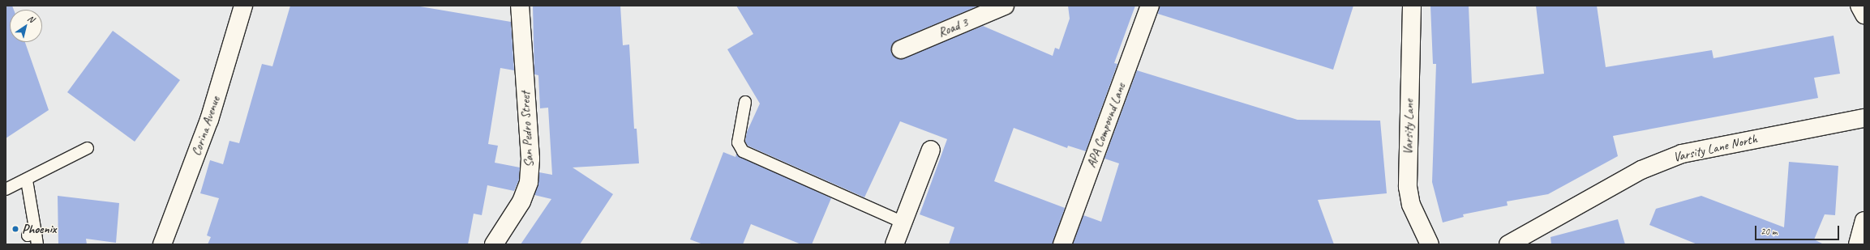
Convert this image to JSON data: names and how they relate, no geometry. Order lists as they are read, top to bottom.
{
  "streets": {
    "street": [
      "Road 3",
      "APA Compound Lane",
      "Corina Avenue",
      "Varsity Lane",
      "San Pedro Street",
      "Varsity Lane North"
    ]
  },
  "places": ["Phoenix"],
  "scale_bar": "20 m",
  "north": "top right"
}
